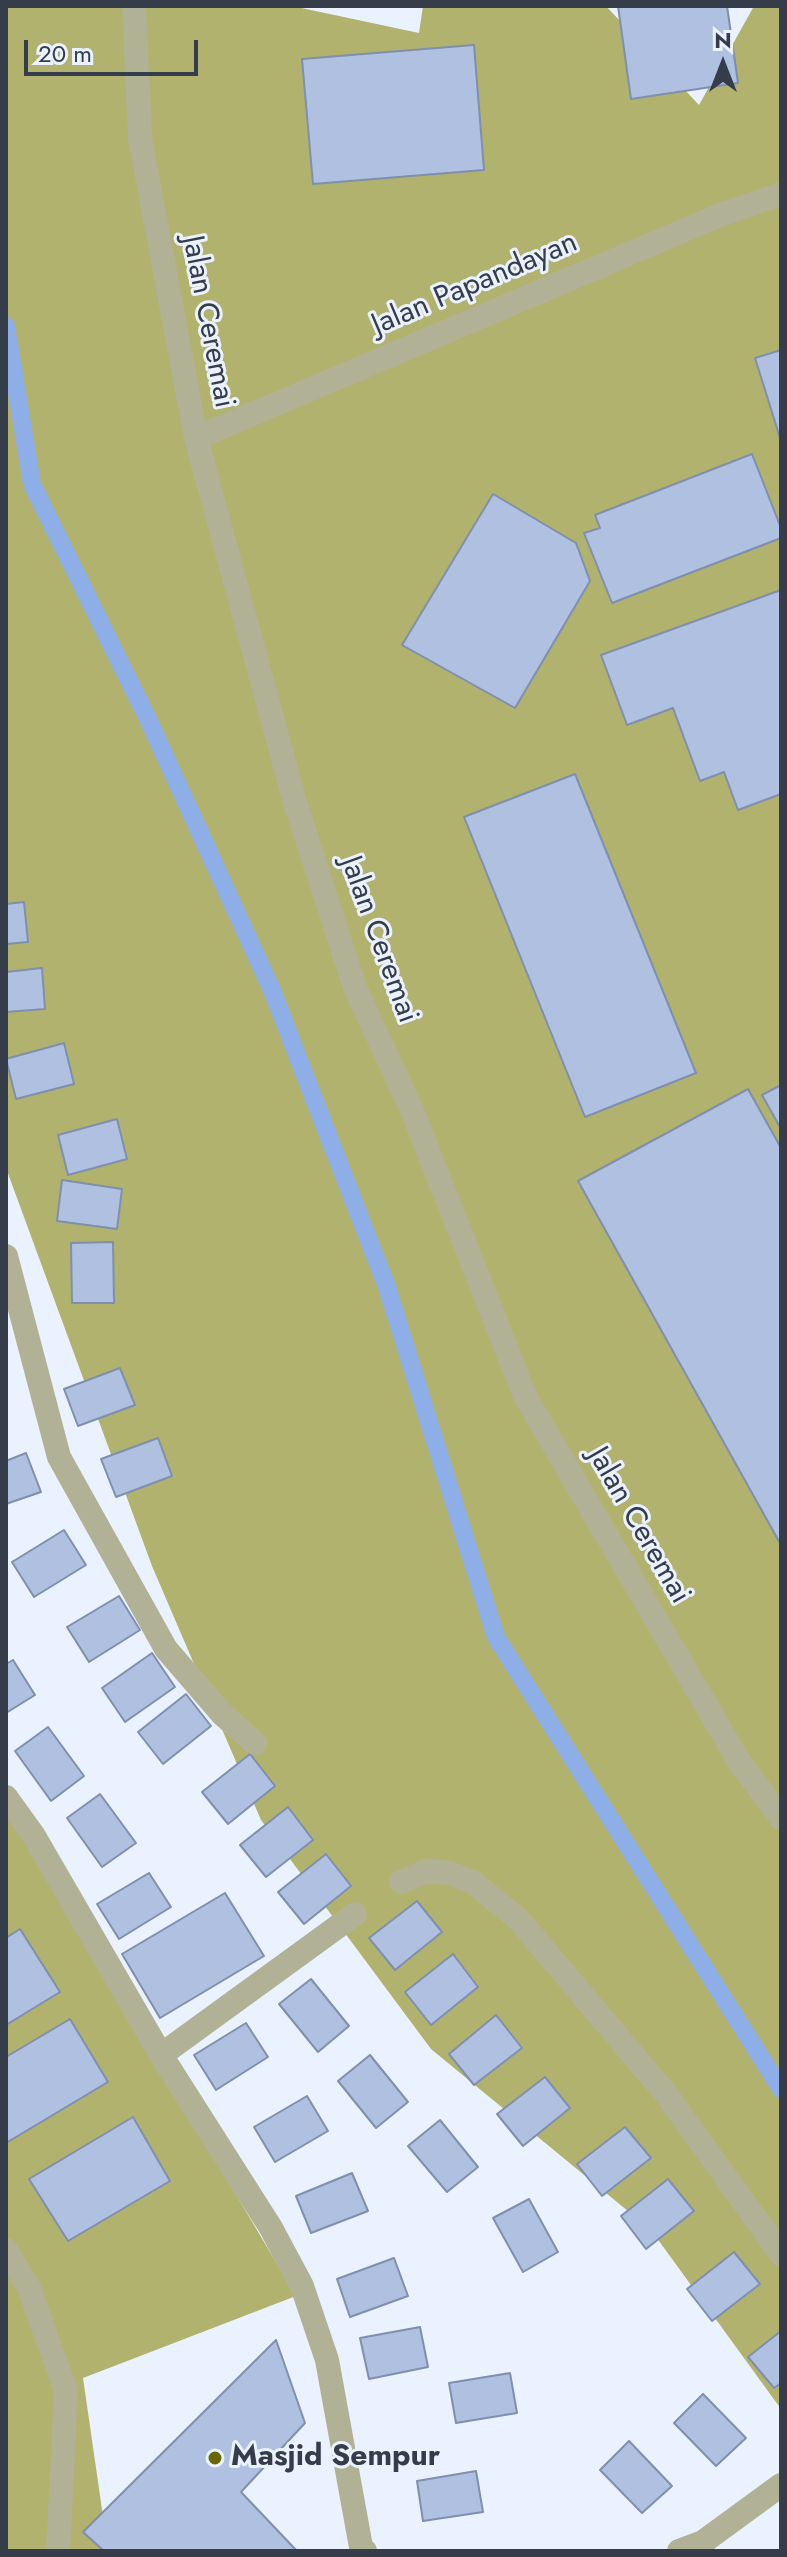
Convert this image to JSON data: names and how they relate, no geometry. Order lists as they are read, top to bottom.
{
  "streets": {
    "street": ["Jalan Papandayan", "Jalan Ceremai"]
  },
  "crossings": [
    ["Jalan Papandayan", "Jalan Ceremai"]
  ],
  "places": ["Masjid Sempur"],
  "scale_bar": "20 m",
  "north": "top"
}
